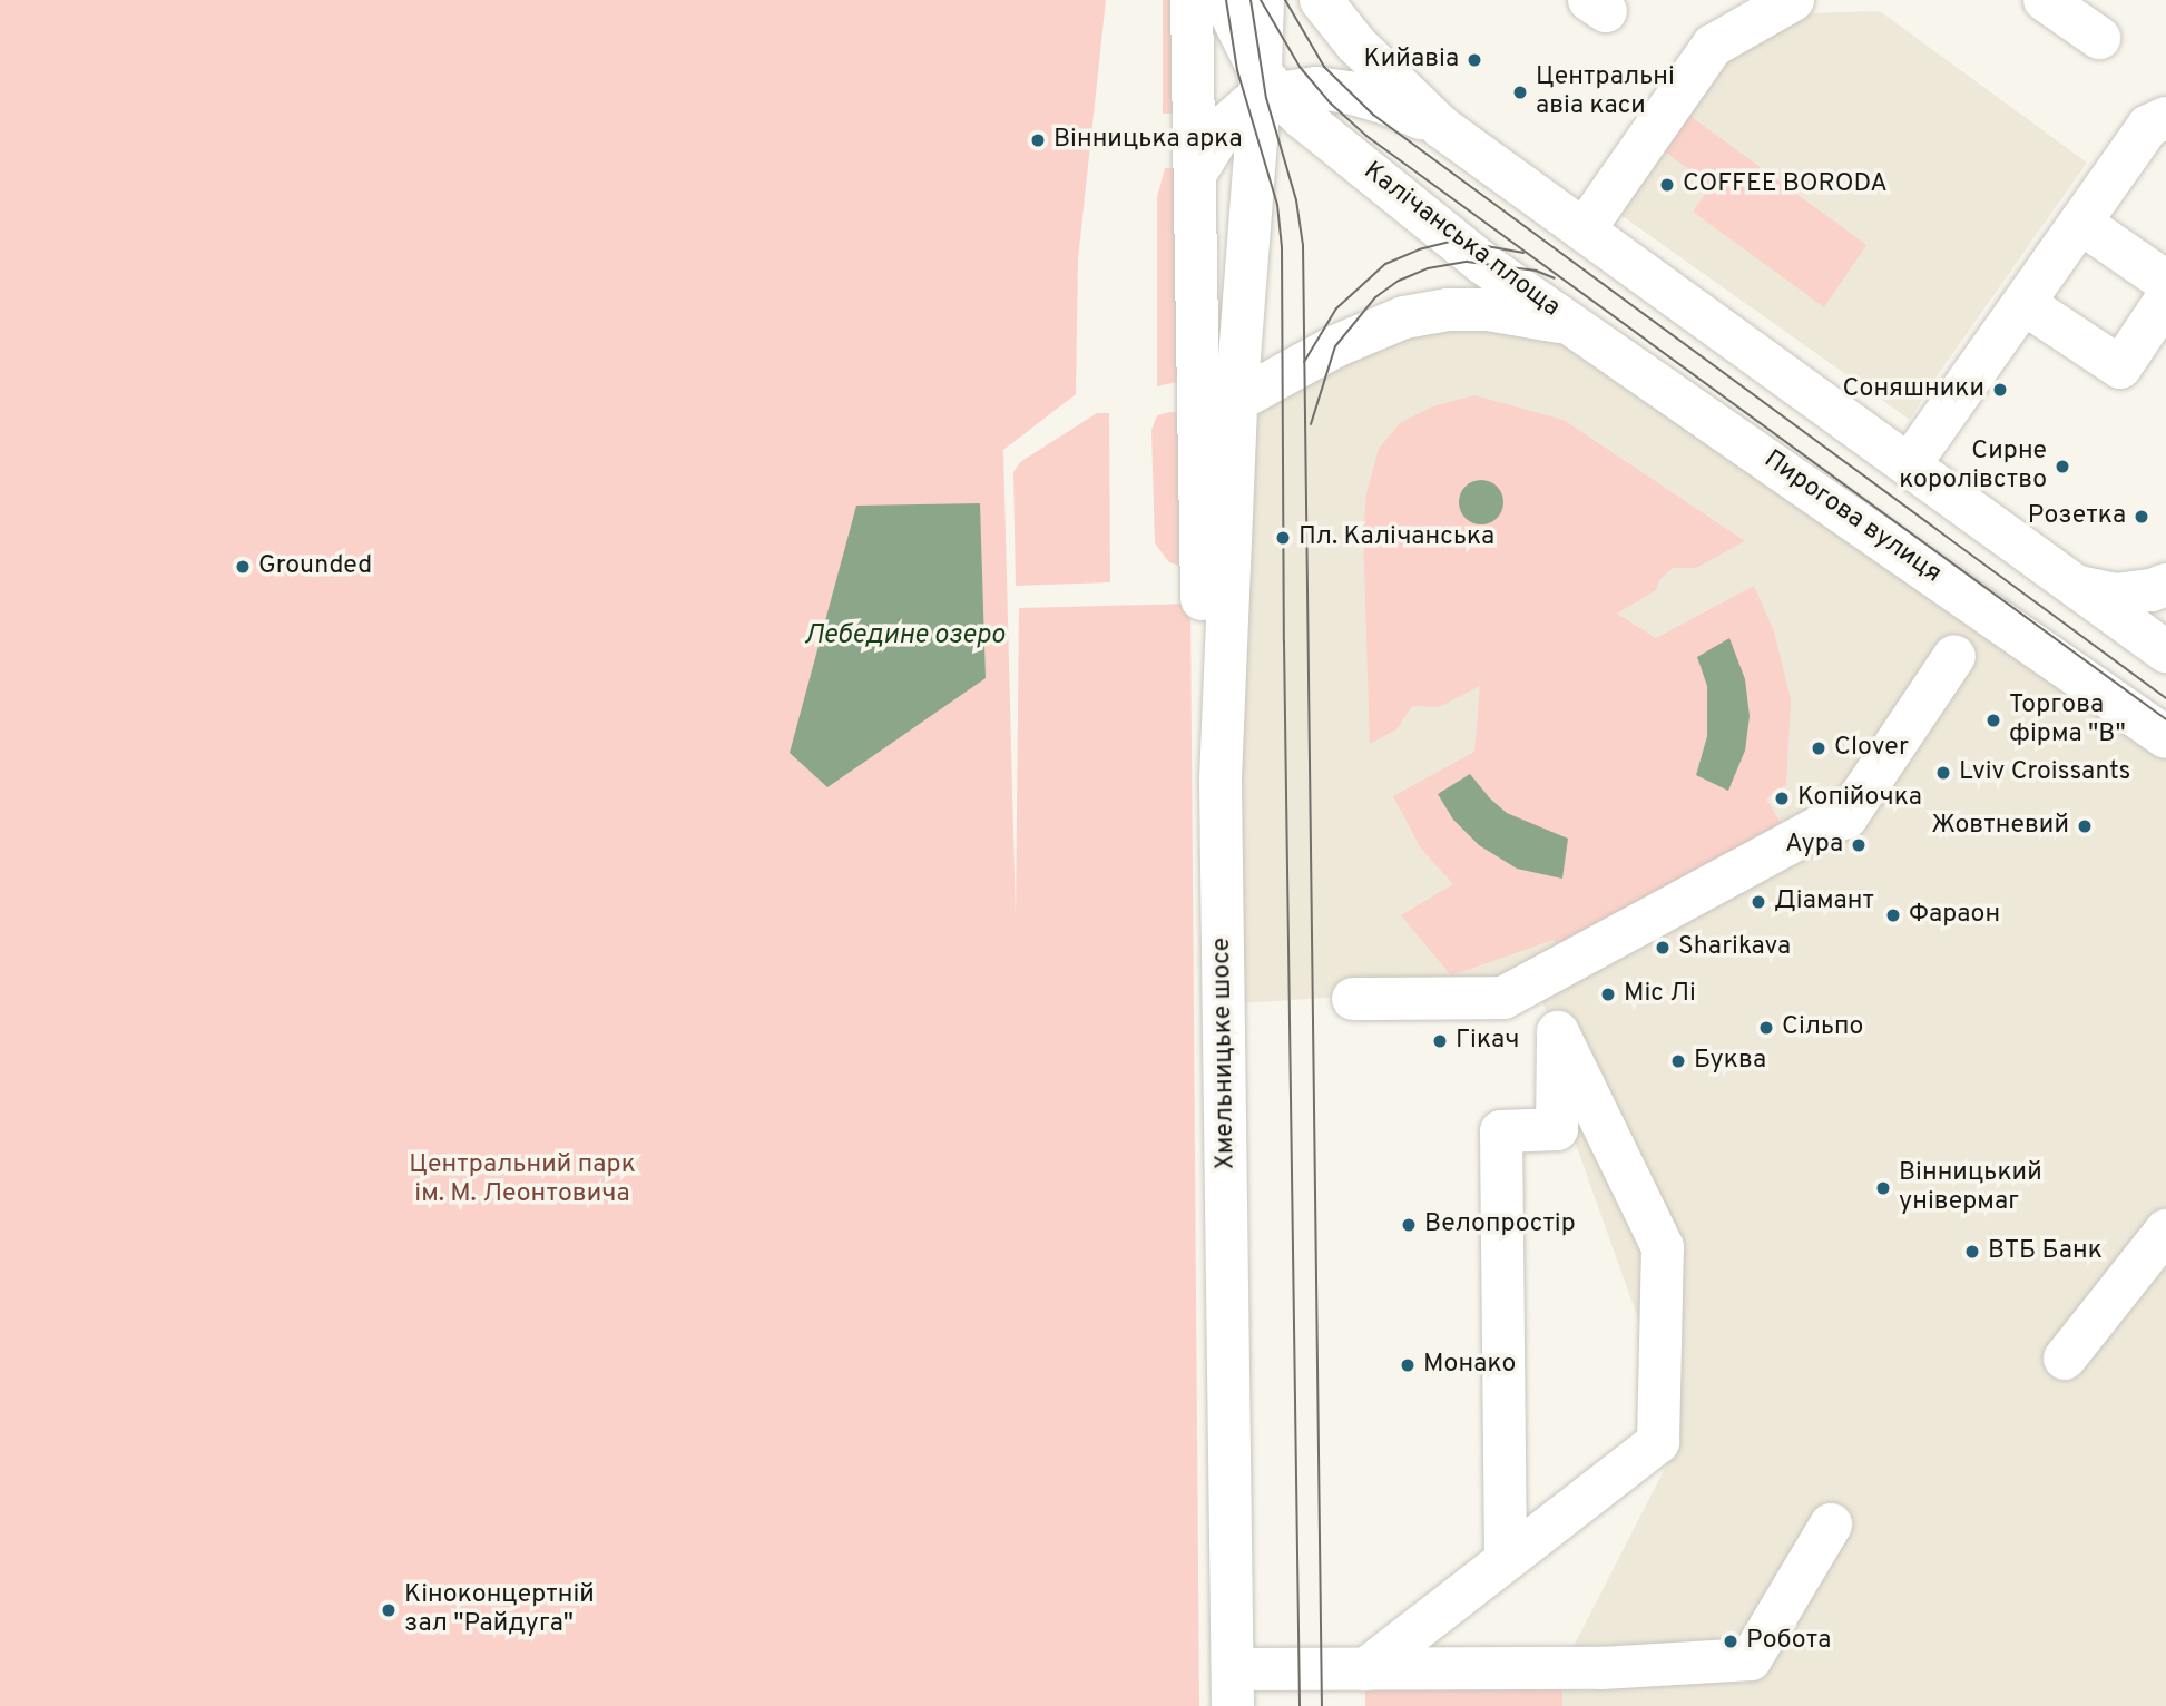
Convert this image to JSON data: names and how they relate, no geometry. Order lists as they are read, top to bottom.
{
  "streets": {
    "main road": ["Калічанська площа", "Пирогова вулиця", "Хмельницьке шосе"]
  },
  "crossings": [
    ["Калічанська площа", "Пирогова вулиця"],
    ["Калічанська площа", "Хмельницьке шосе"]
  ],
  "water": ["Лебедине озеро"],
  "parks": ["Центральний парк ім. М. Леонтовича"],
  "places": [
    "Кийавіа",
    "Центральні авіа каси",
    "Вінницька арка",
    "COFFEE BORODA",
    "Соняшники",
    "Сирне королівство",
    "Розетка",
    "Пл. Калічанська",
    "Grounded",
    "Торгова фірма \"В\"",
    "Clover",
    "Lviv Croissants",
    "Копійочка",
    "Жовтневий",
    "Аура",
    "Діамант",
    "Фараон",
    "Sharikava",
    "Міс Лі",
    "Сільпо",
    "Гікач",
    "Буква",
    "Вінницький універмаг",
    "Велопростір",
    "ВТБ Банк",
    "Монако",
    "Кіноконцертній зал \"Райдуга\"",
    "Робота"
  ]
}
